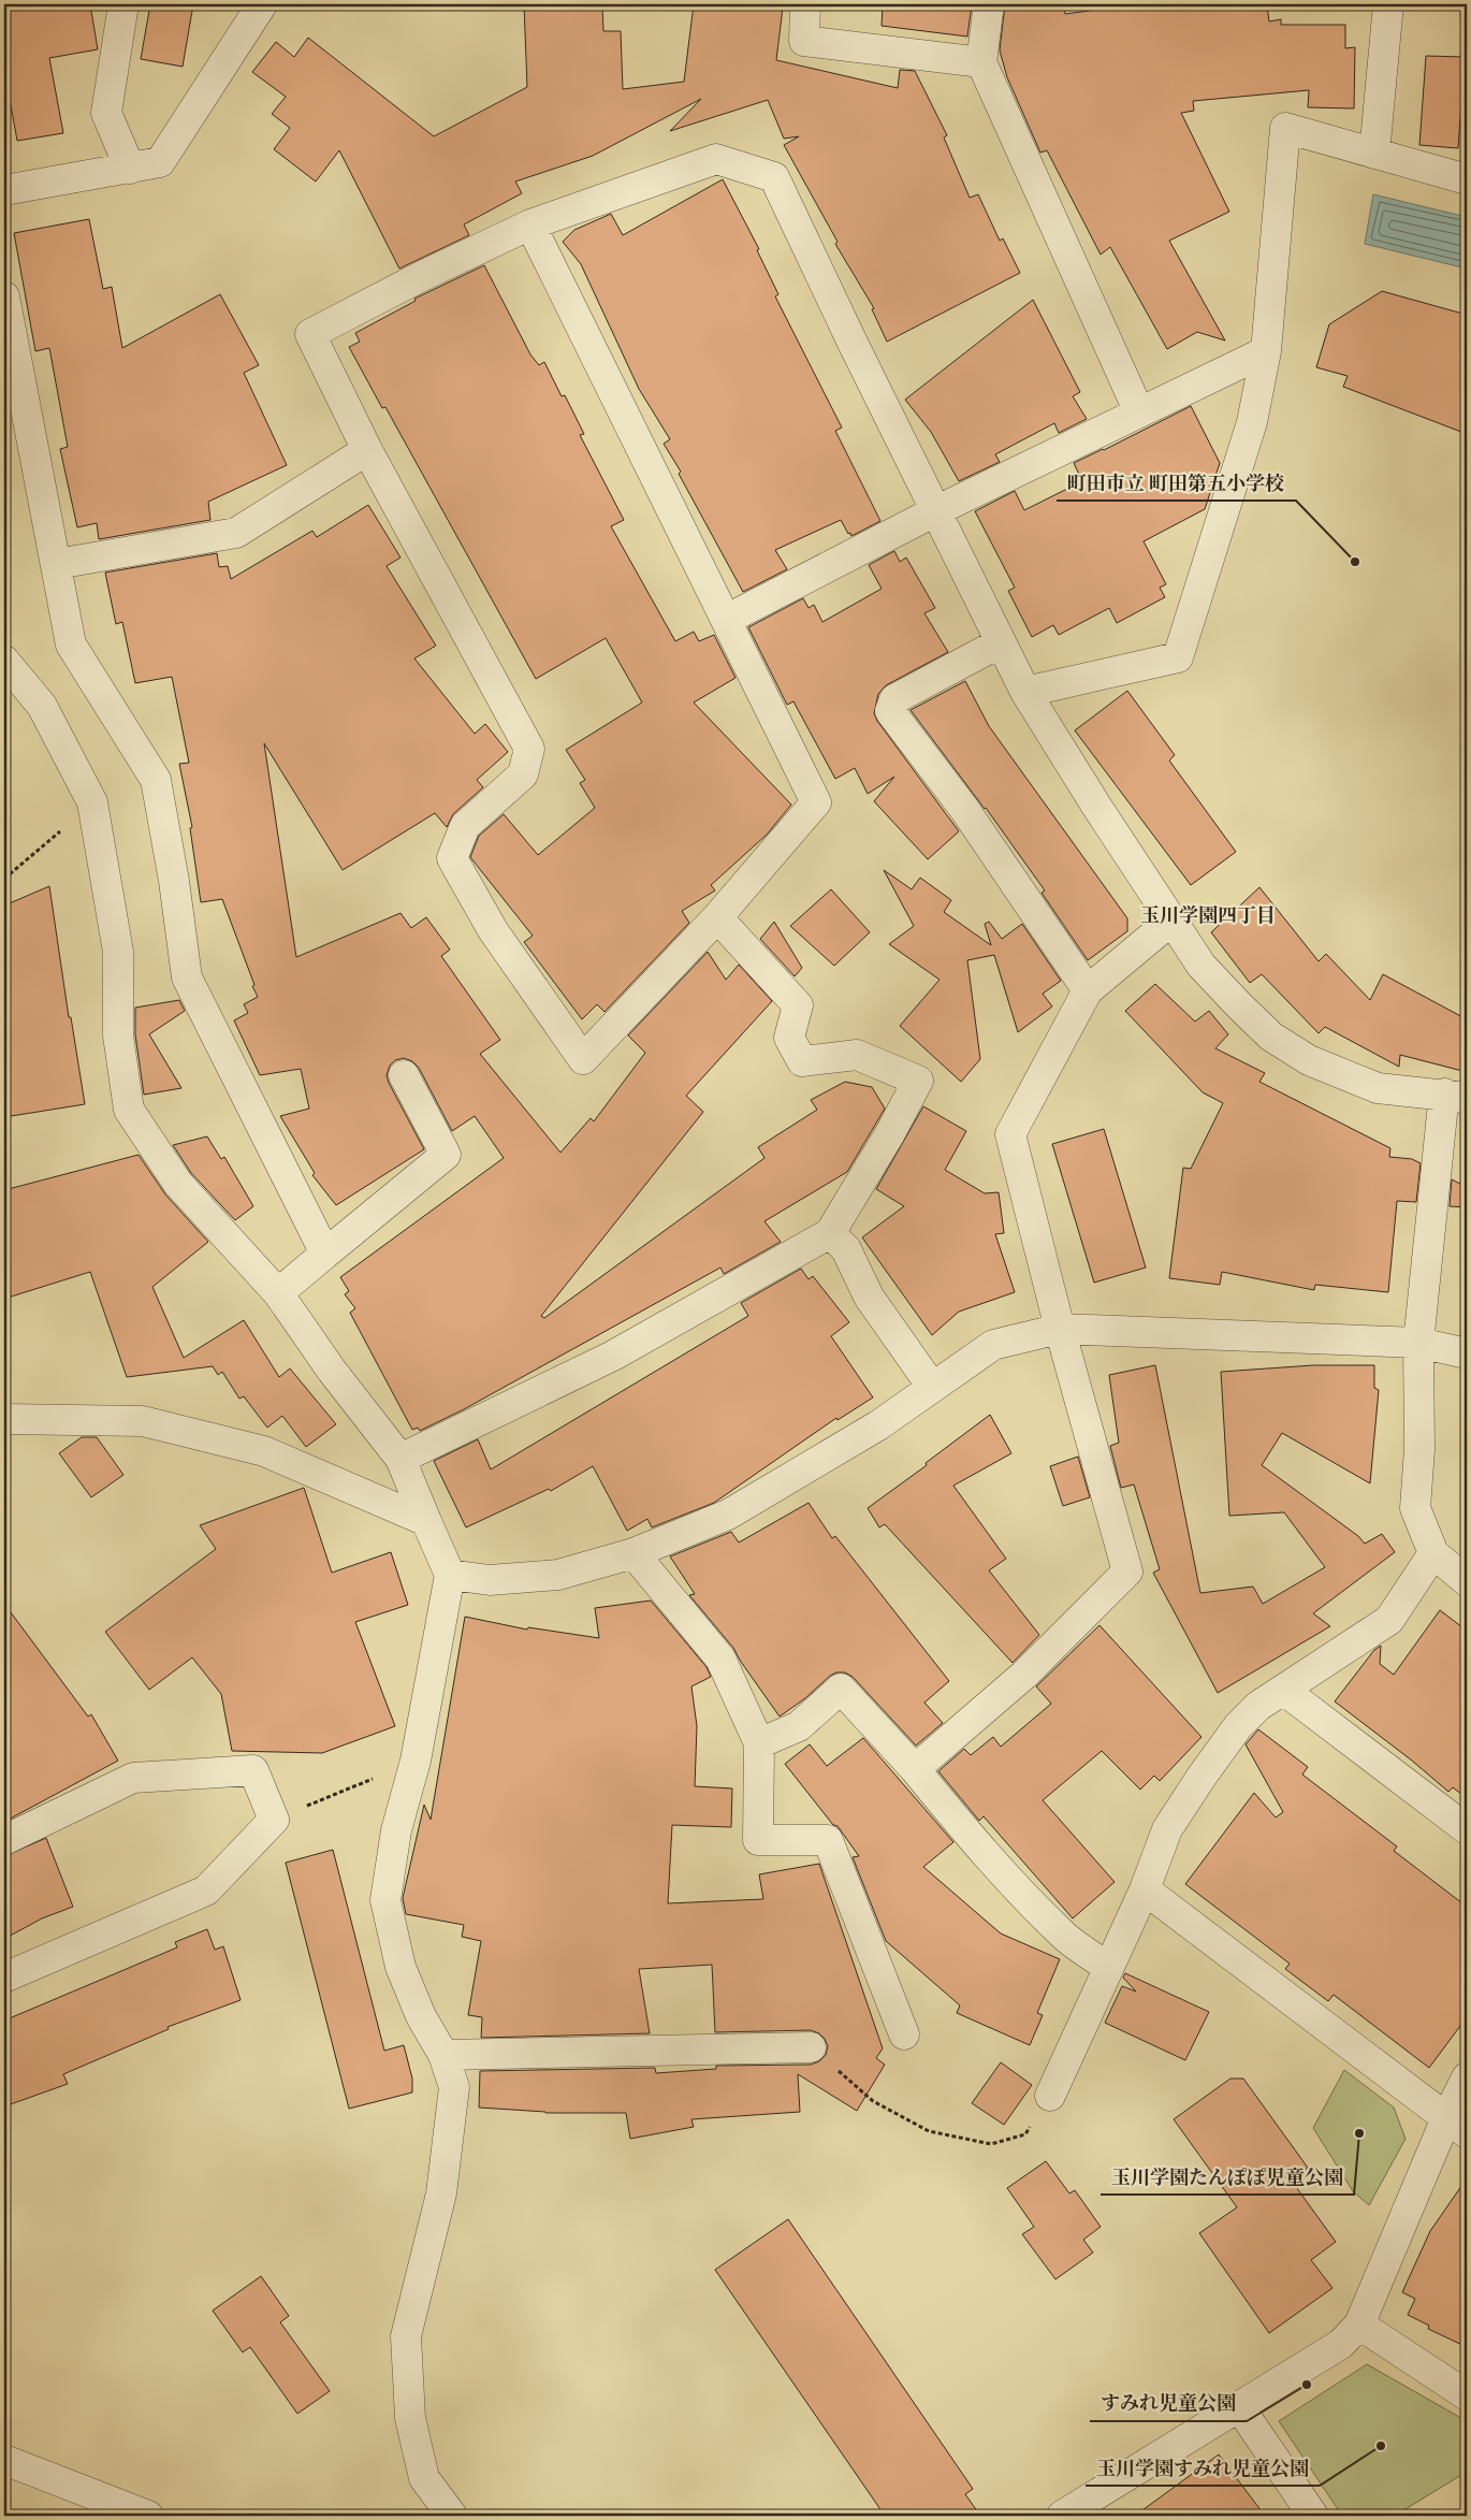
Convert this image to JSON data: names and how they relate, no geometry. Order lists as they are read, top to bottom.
{
  "districts": ["玉川学園四丁目"],
  "places": [
    "町田市立 町田第五小学校",
    "玉川学園たんぽぽ児童公園",
    "すみれ児童公園",
    "玉川学園すみれ児童公園"
  ]
}
